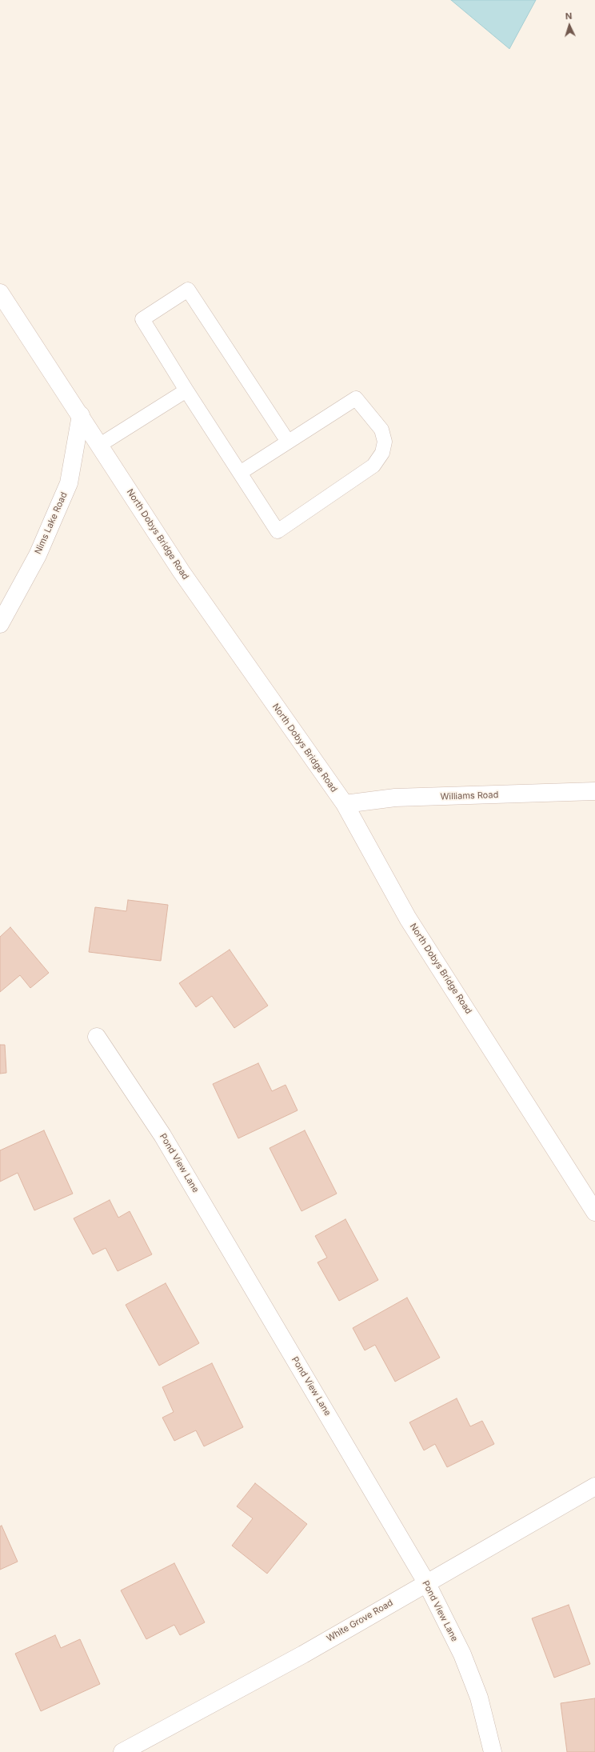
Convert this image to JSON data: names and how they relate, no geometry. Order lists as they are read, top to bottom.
{
  "streets": {
    "street": [
      "Nims Lake Road",
      "North Dobys Bridge Road",
      "Williams Road",
      "Pond View Lane",
      "White Grove Road"
    ]
  },
  "crossings": [
    ["Nims Lake Road", "North Dobys Bridge Road"],
    ["North Dobys Bridge Road", "Williams Road"],
    ["Pond View Lane", "White Grove Road"]
  ],
  "north": "top"
}
